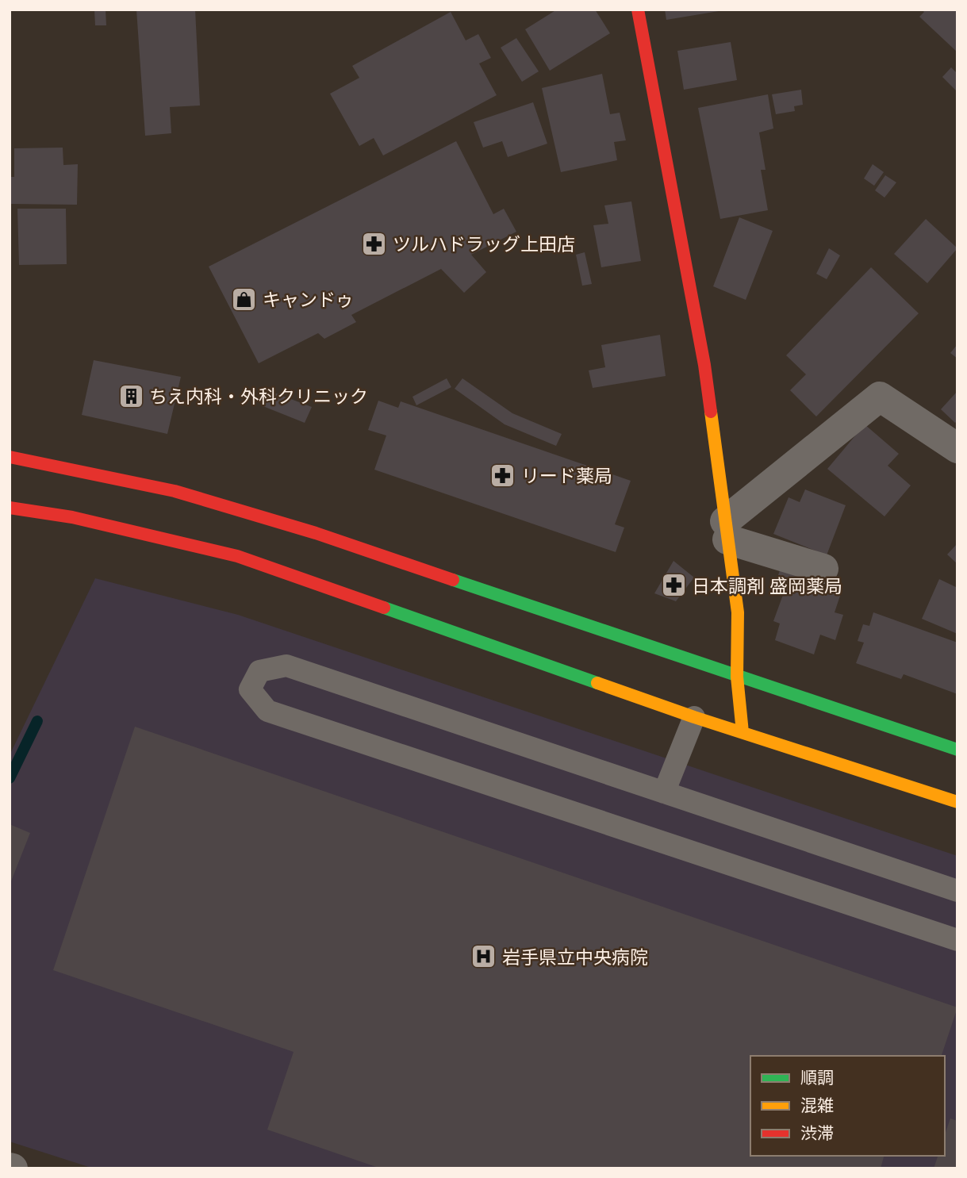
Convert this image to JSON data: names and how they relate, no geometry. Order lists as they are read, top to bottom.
{
  "places": {
    "pharmacy": ["ツルハドラッグ上田店", "リード薬局", "日本調剤 盛岡薬局"],
    "shop": ["キャンドゥ"],
    "building": ["ちえ内科・外科クリニック"],
    "hospital": ["岩手県立中央病院"]
  },
  "legend": ["順調", "混雑", "渋滞"]
}
